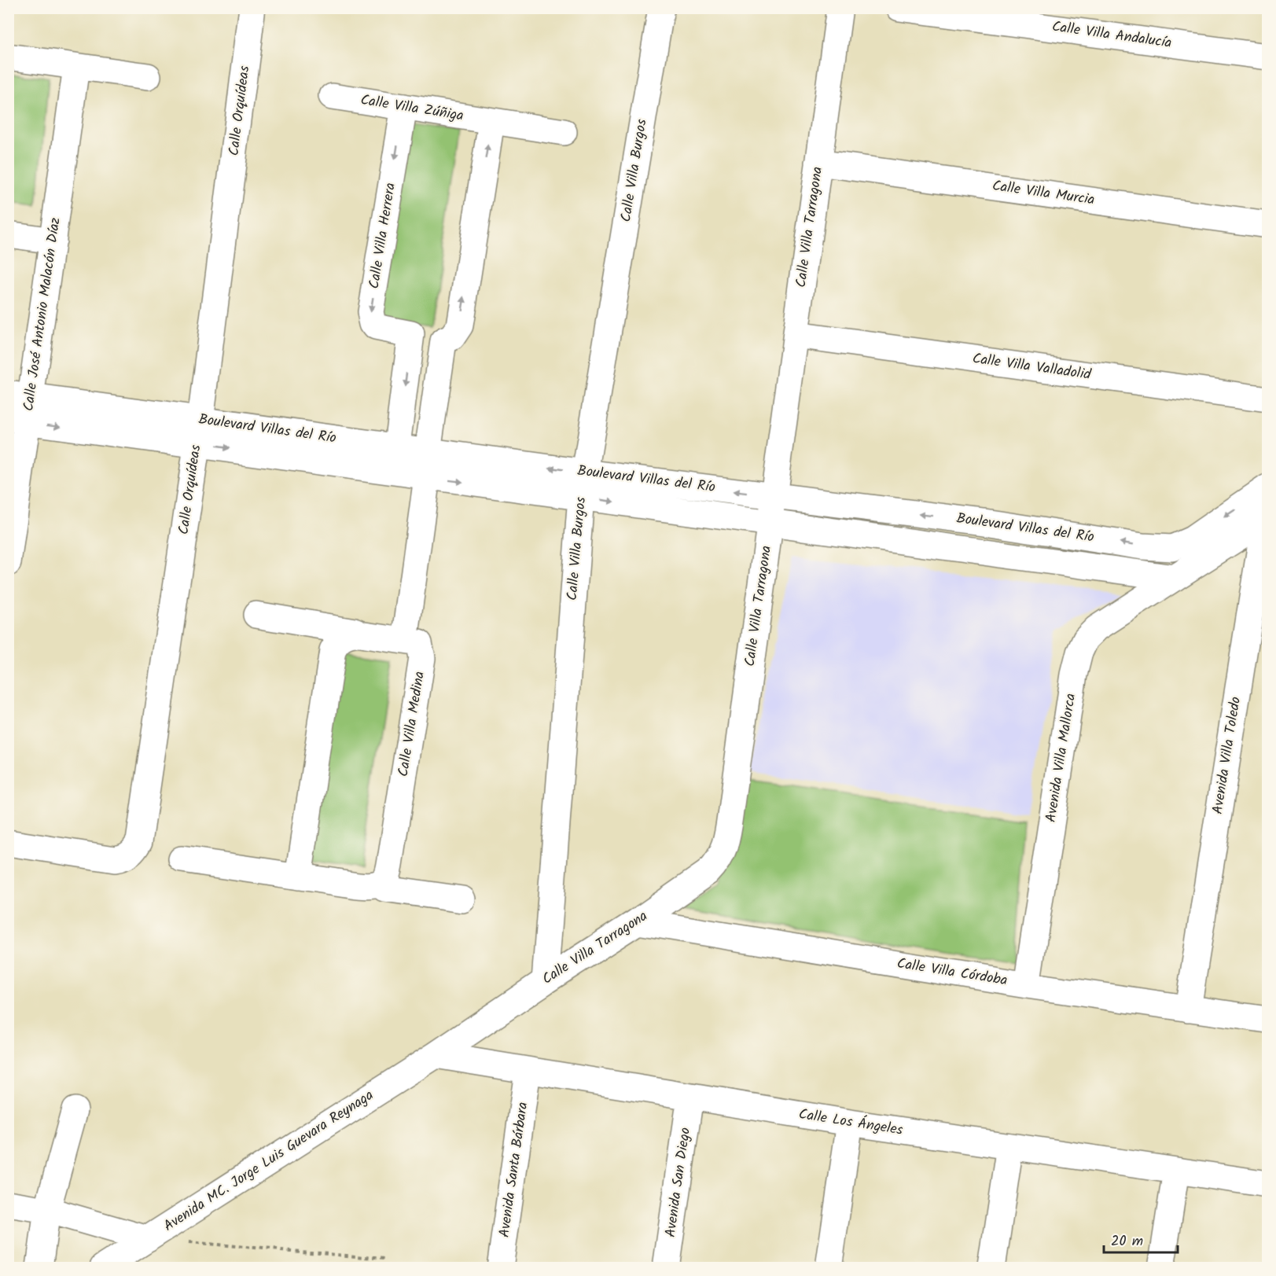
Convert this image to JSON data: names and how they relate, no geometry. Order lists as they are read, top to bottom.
{
  "streets": {
    "street": [
      "Calle Villa Andalucía",
      "Calle Villa Zúñiga",
      "Calle Orquídeas",
      "Calle Villa Burgos",
      "Calle Villa Murcia",
      "Calle Villa Tarragona",
      "Calle Villa Herrera",
      "Calle José Antonio Malacón Díaz",
      "Calle Villa Valladolid",
      "Boulevard Villas del Río",
      "Calle Villa Medina",
      "Avenida Villa Toledo",
      "Avenida Villa Mallorca",
      "Calle Villa Córdoba",
      "Calle Los Ángeles",
      "Avenida MC. Jorge Luis Guevara Reynaga",
      "Avenida Santa Bárbara",
      "Avenida San Diego"
    ]
  },
  "crossings": [
    ["Calle Villa Zúñiga", "Calle Villa Herrera"],
    ["Calle Orquídeas", "Boulevard Villas del Río"],
    ["Calle Villa Burgos", "Calle Villa Tarragona"],
    ["Calle Villa Burgos", "Boulevard Villas del Río"],
    ["Calle Villa Murcia", "Calle Villa Tarragona"],
    ["Calle Villa Tarragona", "Calle Villa Valladolid"],
    ["Calle Villa Tarragona", "Boulevard Villas del Río"],
    ["Calle Villa Tarragona", "Calle Villa Córdoba"],
    ["Calle Villa Tarragona", "Calle Los Ángeles"],
    ["Calle Villa Tarragona", "Avenida MC. Jorge Luis Guevara Reynaga"],
    ["Calle Villa Herrera", "Boulevard Villas del Río"],
    ["Calle José Antonio Malacón Díaz", "Boulevard Villas del Río"],
    ["Boulevard Villas del Río", "Avenida Villa Mallorca"],
    ["Avenida Villa Toledo", "Calle Villa Córdoba"],
    ["Avenida Villa Mallorca", "Calle Villa Córdoba"],
    ["Calle Los Ángeles", "Avenida MC. Jorge Luis Guevara Reynaga"],
    ["Calle Los Ángeles", "Avenida Santa Bárbara"],
    ["Calle Los Ángeles", "Avenida San Diego"]
  ],
  "scale_bar": "20 m"
}
